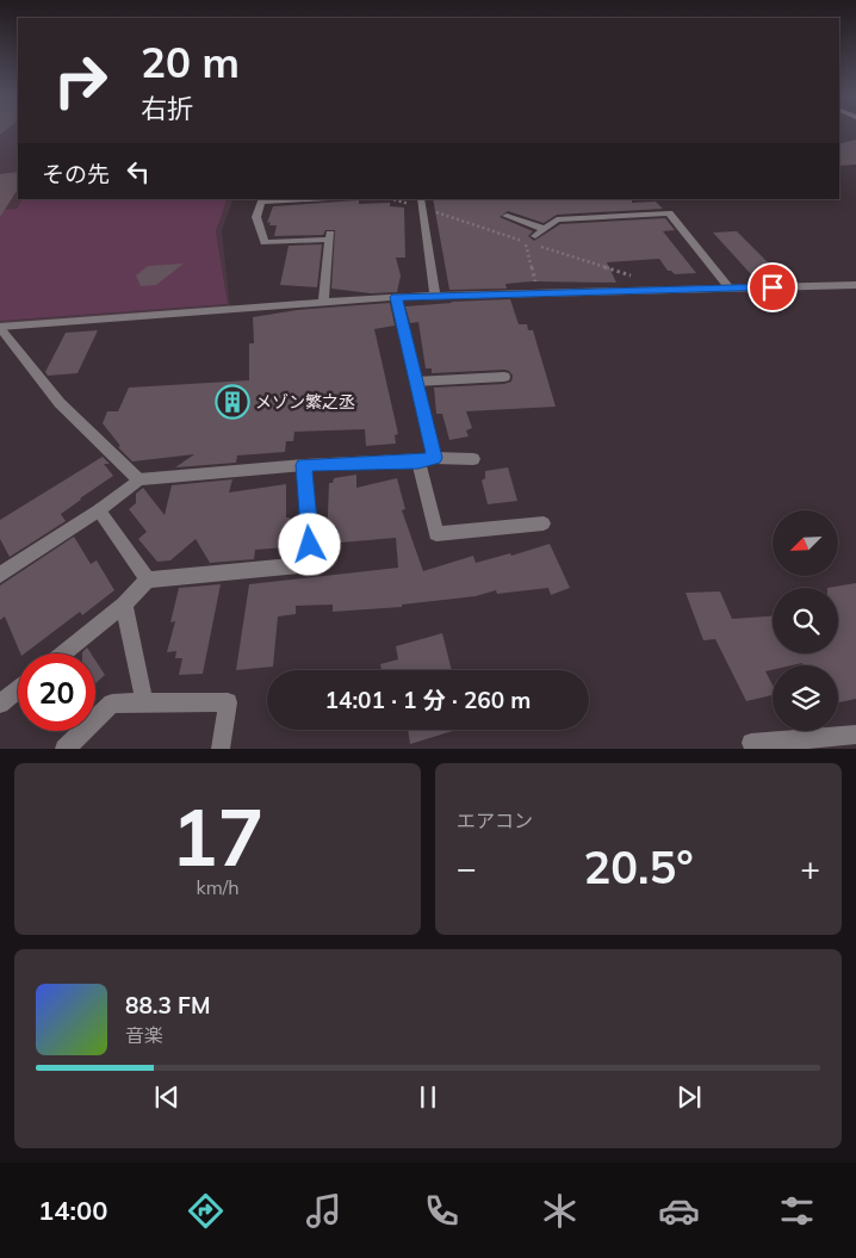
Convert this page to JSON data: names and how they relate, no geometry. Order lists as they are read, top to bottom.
{
  "places": {
    "building": ["メゾン繁之丞"]
  },
  "north": "bottom left",
  "page": {
    "turn": ["20 m", "右折"],
    "then": "その先",
    "limit": "20",
    "trip": "14:01 · 1 分 · 260 m",
    "tile": [
      ["17", "km/h"],
      "エアコン"
    ],
    "heat": ["−", "20.5°", "+"],
    "song": ["88.3 FM", "音楽"],
    "tabs": "14:00"
  }
}
